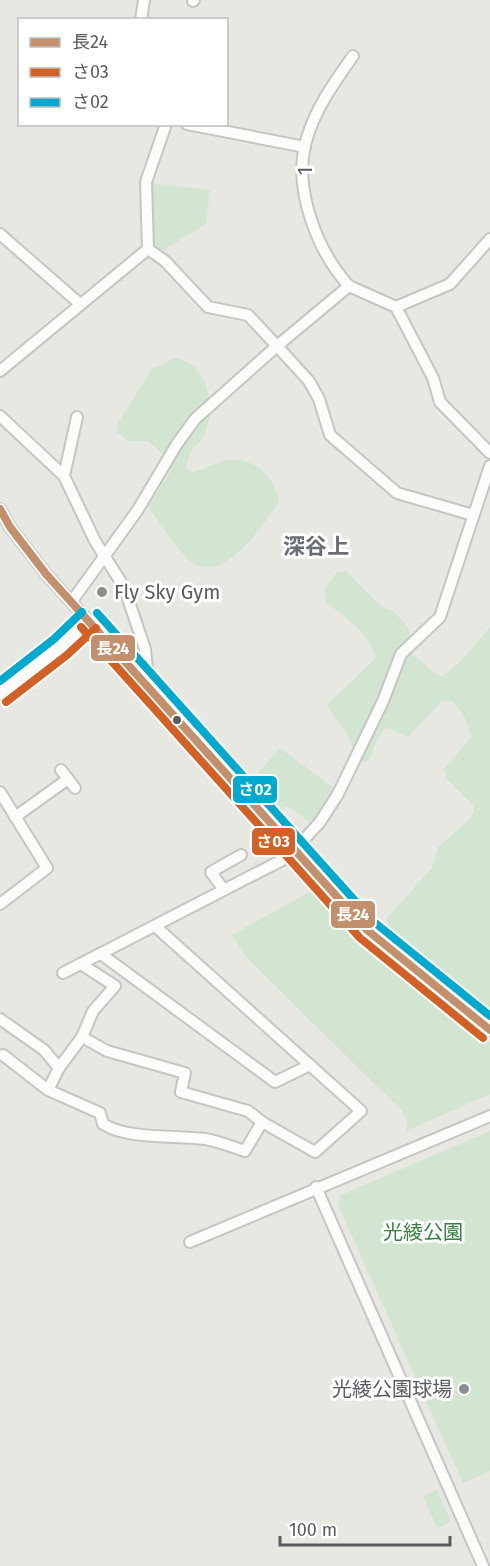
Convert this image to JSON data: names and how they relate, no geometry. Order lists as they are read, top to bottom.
{
  "streets": {
    "street": ["1"]
  },
  "districts": ["深谷上"],
  "parks": ["光綾公園"],
  "places": ["Fly Sky Gym", "光綾公園球場"],
  "lines": ["transit line 長24", "transit line さ02", "transit line さ03"],
  "legend": ["長24", "さ03", "さ02"],
  "scale_bar": "100 m"
}
